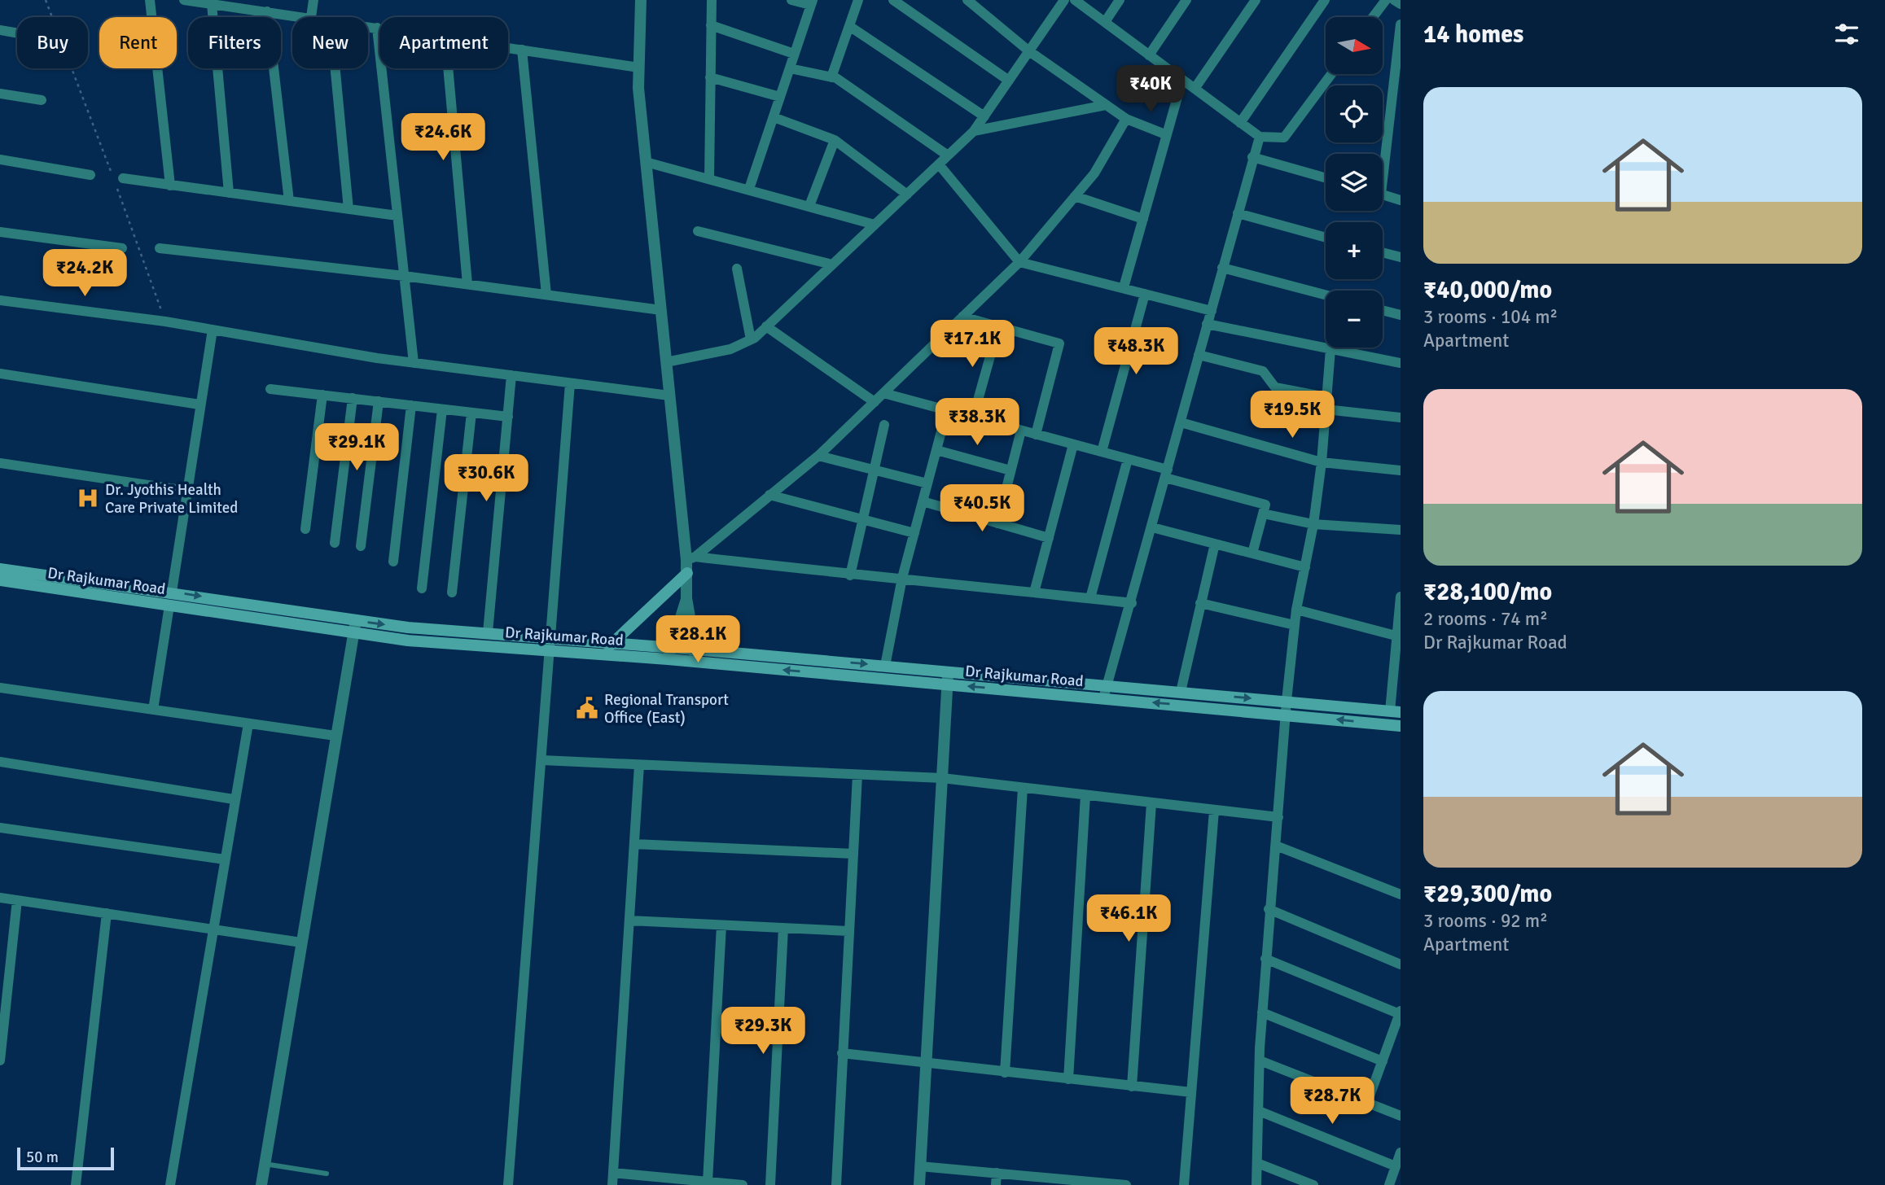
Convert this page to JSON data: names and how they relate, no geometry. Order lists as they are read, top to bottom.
{
  "streets": {
    "main road": ["Dr Rajkumar Road"]
  },
  "places": {
    "hospital": ["Dr. Jyothis Health Care Private Limited"],
    "public building": ["Regional Transport Office (East)"]
  },
  "scale_bar": "50 m",
  "north": "right",
  "page": {
    "heading": "14 homes",
    "map_buttons": ["+", "−"],
    "chip": [
      "Buy",
      "Rent",
      "Filters",
      "New",
      "Apartment"
    ],
    "price": [
      "₹40K",
      "₹24.6K",
      "₹24.2K",
      "₹17.1K",
      "₹48.3K",
      "₹19.5K",
      "₹38.3K",
      "₹29.1K",
      "₹30.6K",
      "₹40.5K",
      "₹28.1K",
      "₹46.1K",
      "₹29.3K",
      "₹28.7K"
    ],
    "list": [
      {
        "name": "₹40,000/mo",
        "note": "3 rooms · 104 m² · Apartment"
      },
      {
        "name": "₹28,100/mo",
        "note": "2 rooms · 74 m² · Dr Rajkumar Road"
      },
      {
        "name": "₹29,300/mo",
        "note": "3 rooms · 92 m² · Apartment"
      }
    ],
    "scale": "50 m"
  }
}
